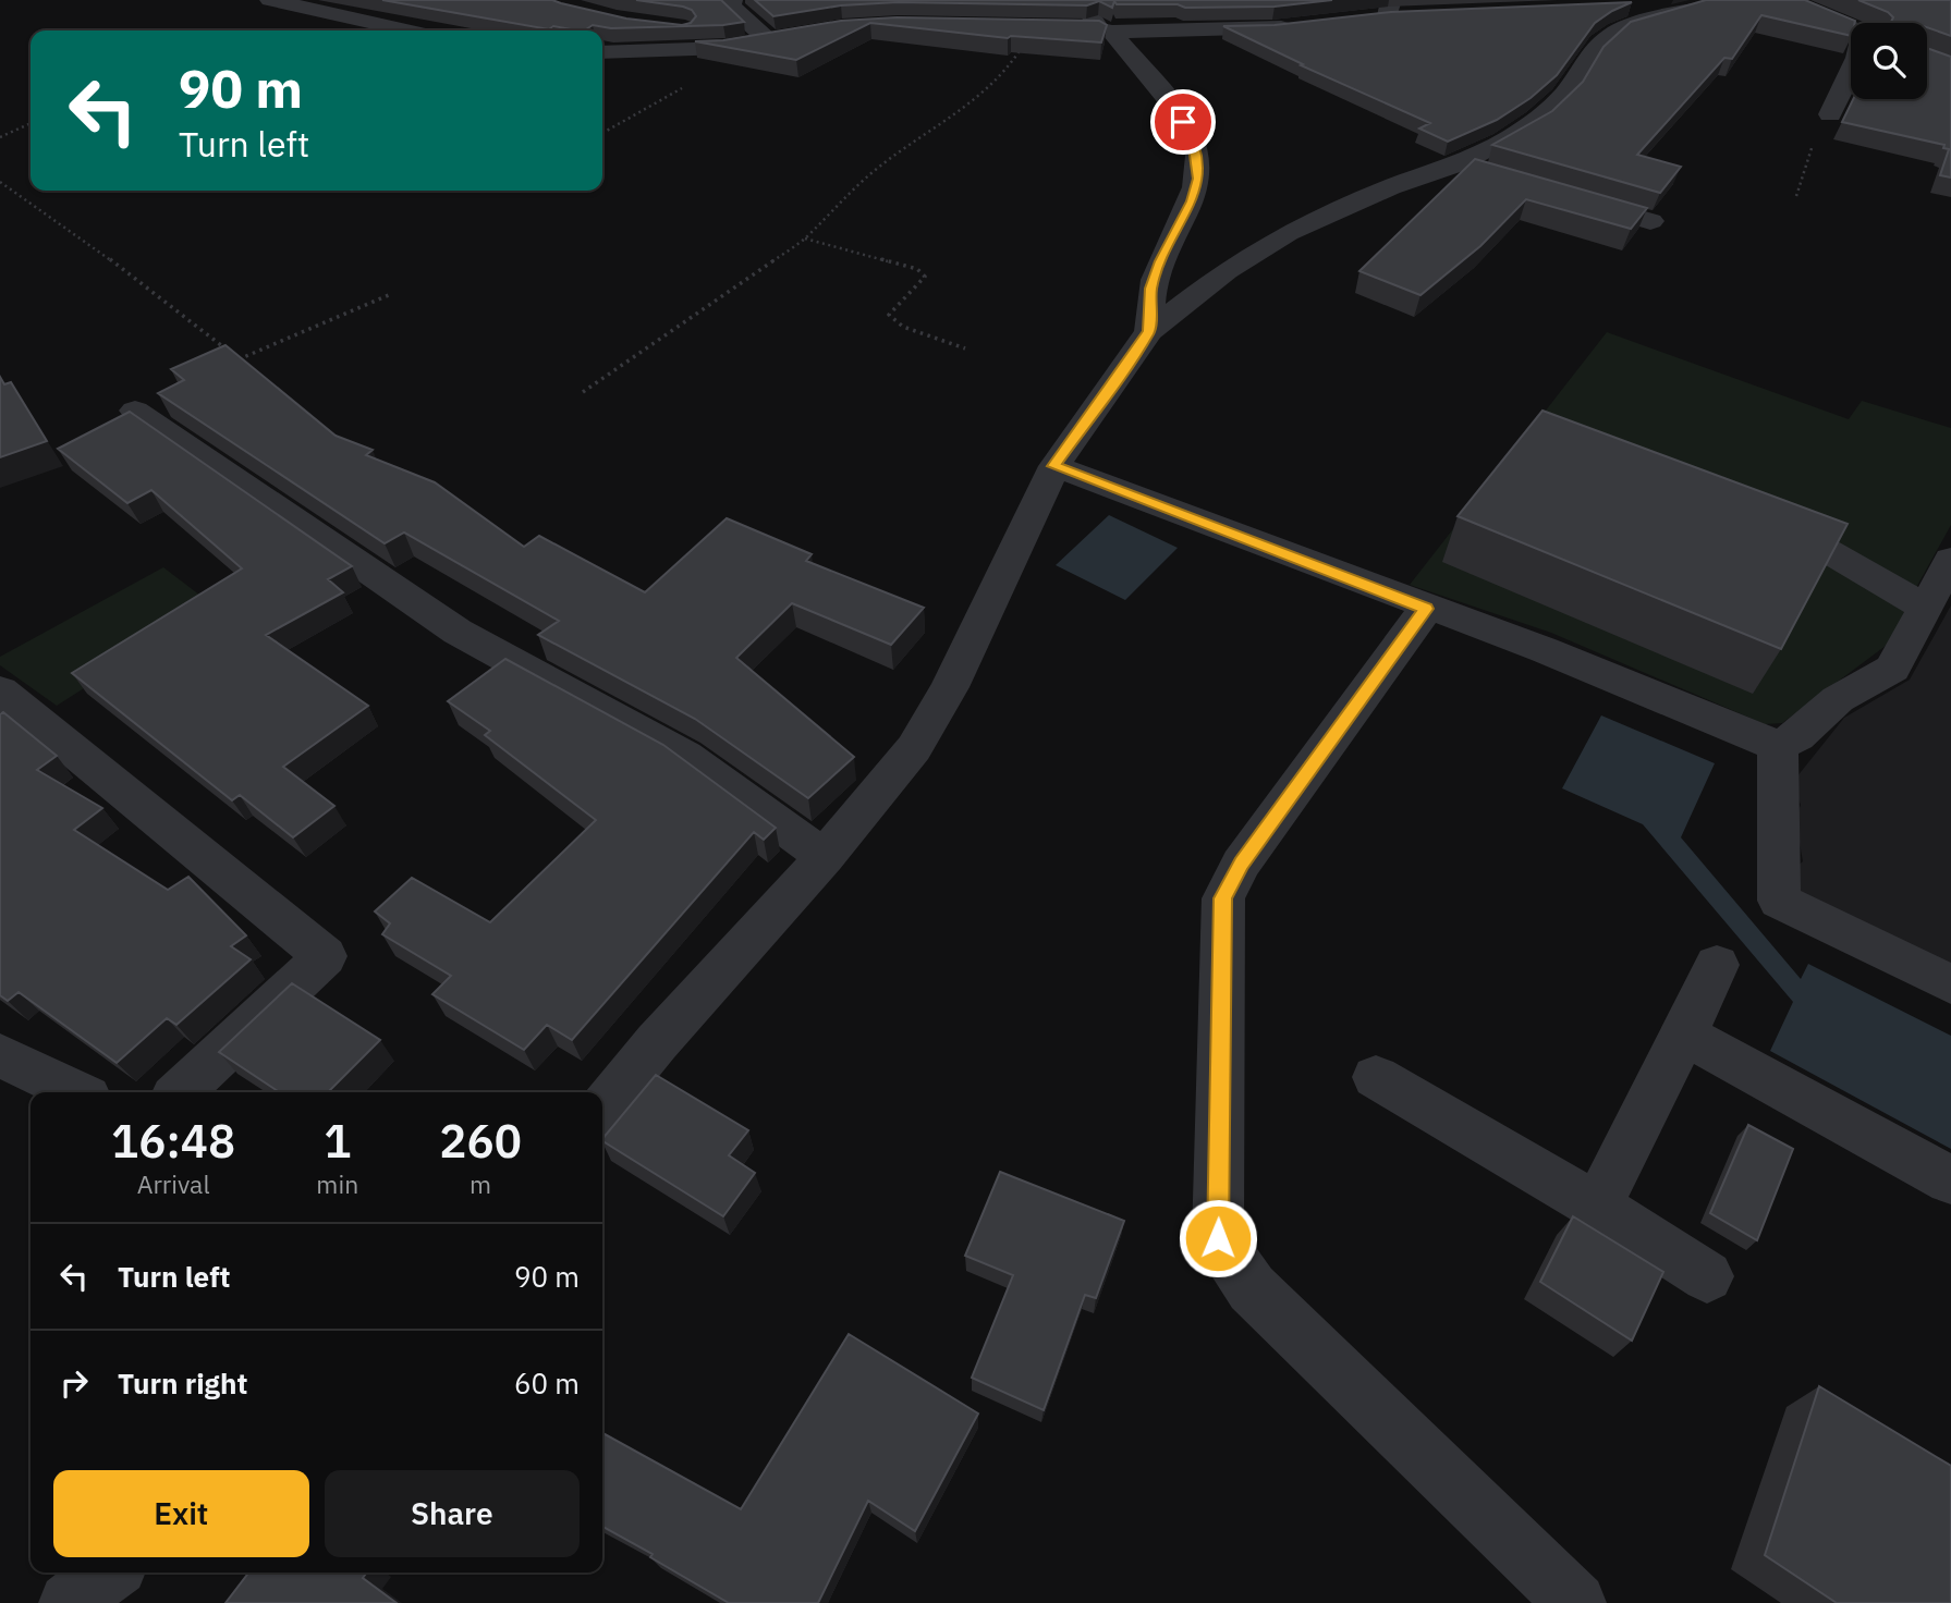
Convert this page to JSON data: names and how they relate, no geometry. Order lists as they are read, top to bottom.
{
  "page": {
    "turn": ["90 m", "Turn left"],
    "eta": [
      "16:48",
      "Arrival",
      "1",
      "min",
      "260",
      "m"
    ],
    "list": [
      {
        "name": "Turn left",
        "value": "90 m"
      },
      {
        "name": "Turn right",
        "value": "60 m"
      }
    ],
    "buttons": ["Exit", "Share"]
  }
}
